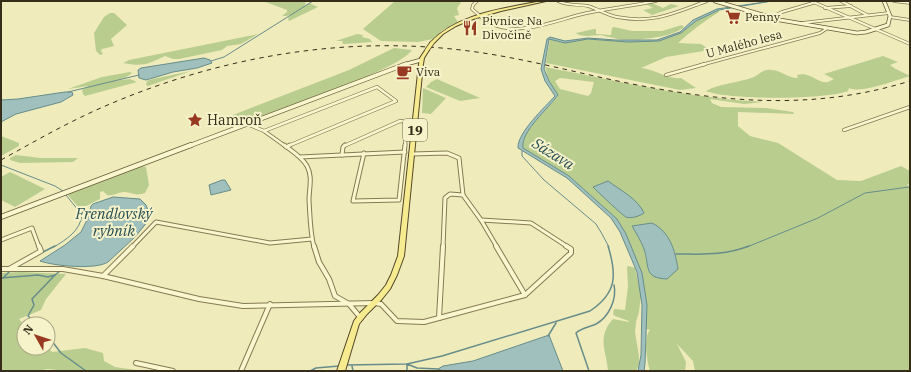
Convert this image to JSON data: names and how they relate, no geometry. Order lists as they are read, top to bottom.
{
  "streets": {
    "main road": ["19"],
    "street": ["U Malého lesa"]
  },
  "water": ["Sázava", "Frendlovský rybník"],
  "places": {
    "supermarket": ["Penny"],
    "restaurant": ["Pivnice Na Divočině"],
    "cafe": ["Viva"],
    "place": ["Hamroň"]
  },
  "north": "top left"
}
